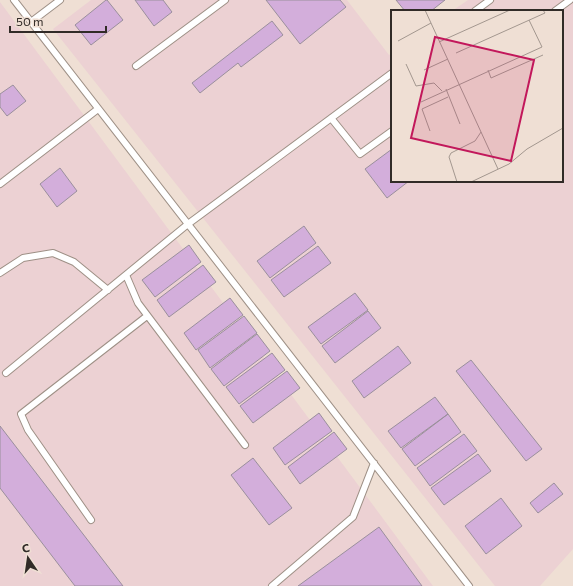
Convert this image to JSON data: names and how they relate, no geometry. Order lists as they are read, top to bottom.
{
  "scale_bar": "50 m",
  "north": "top"
}
